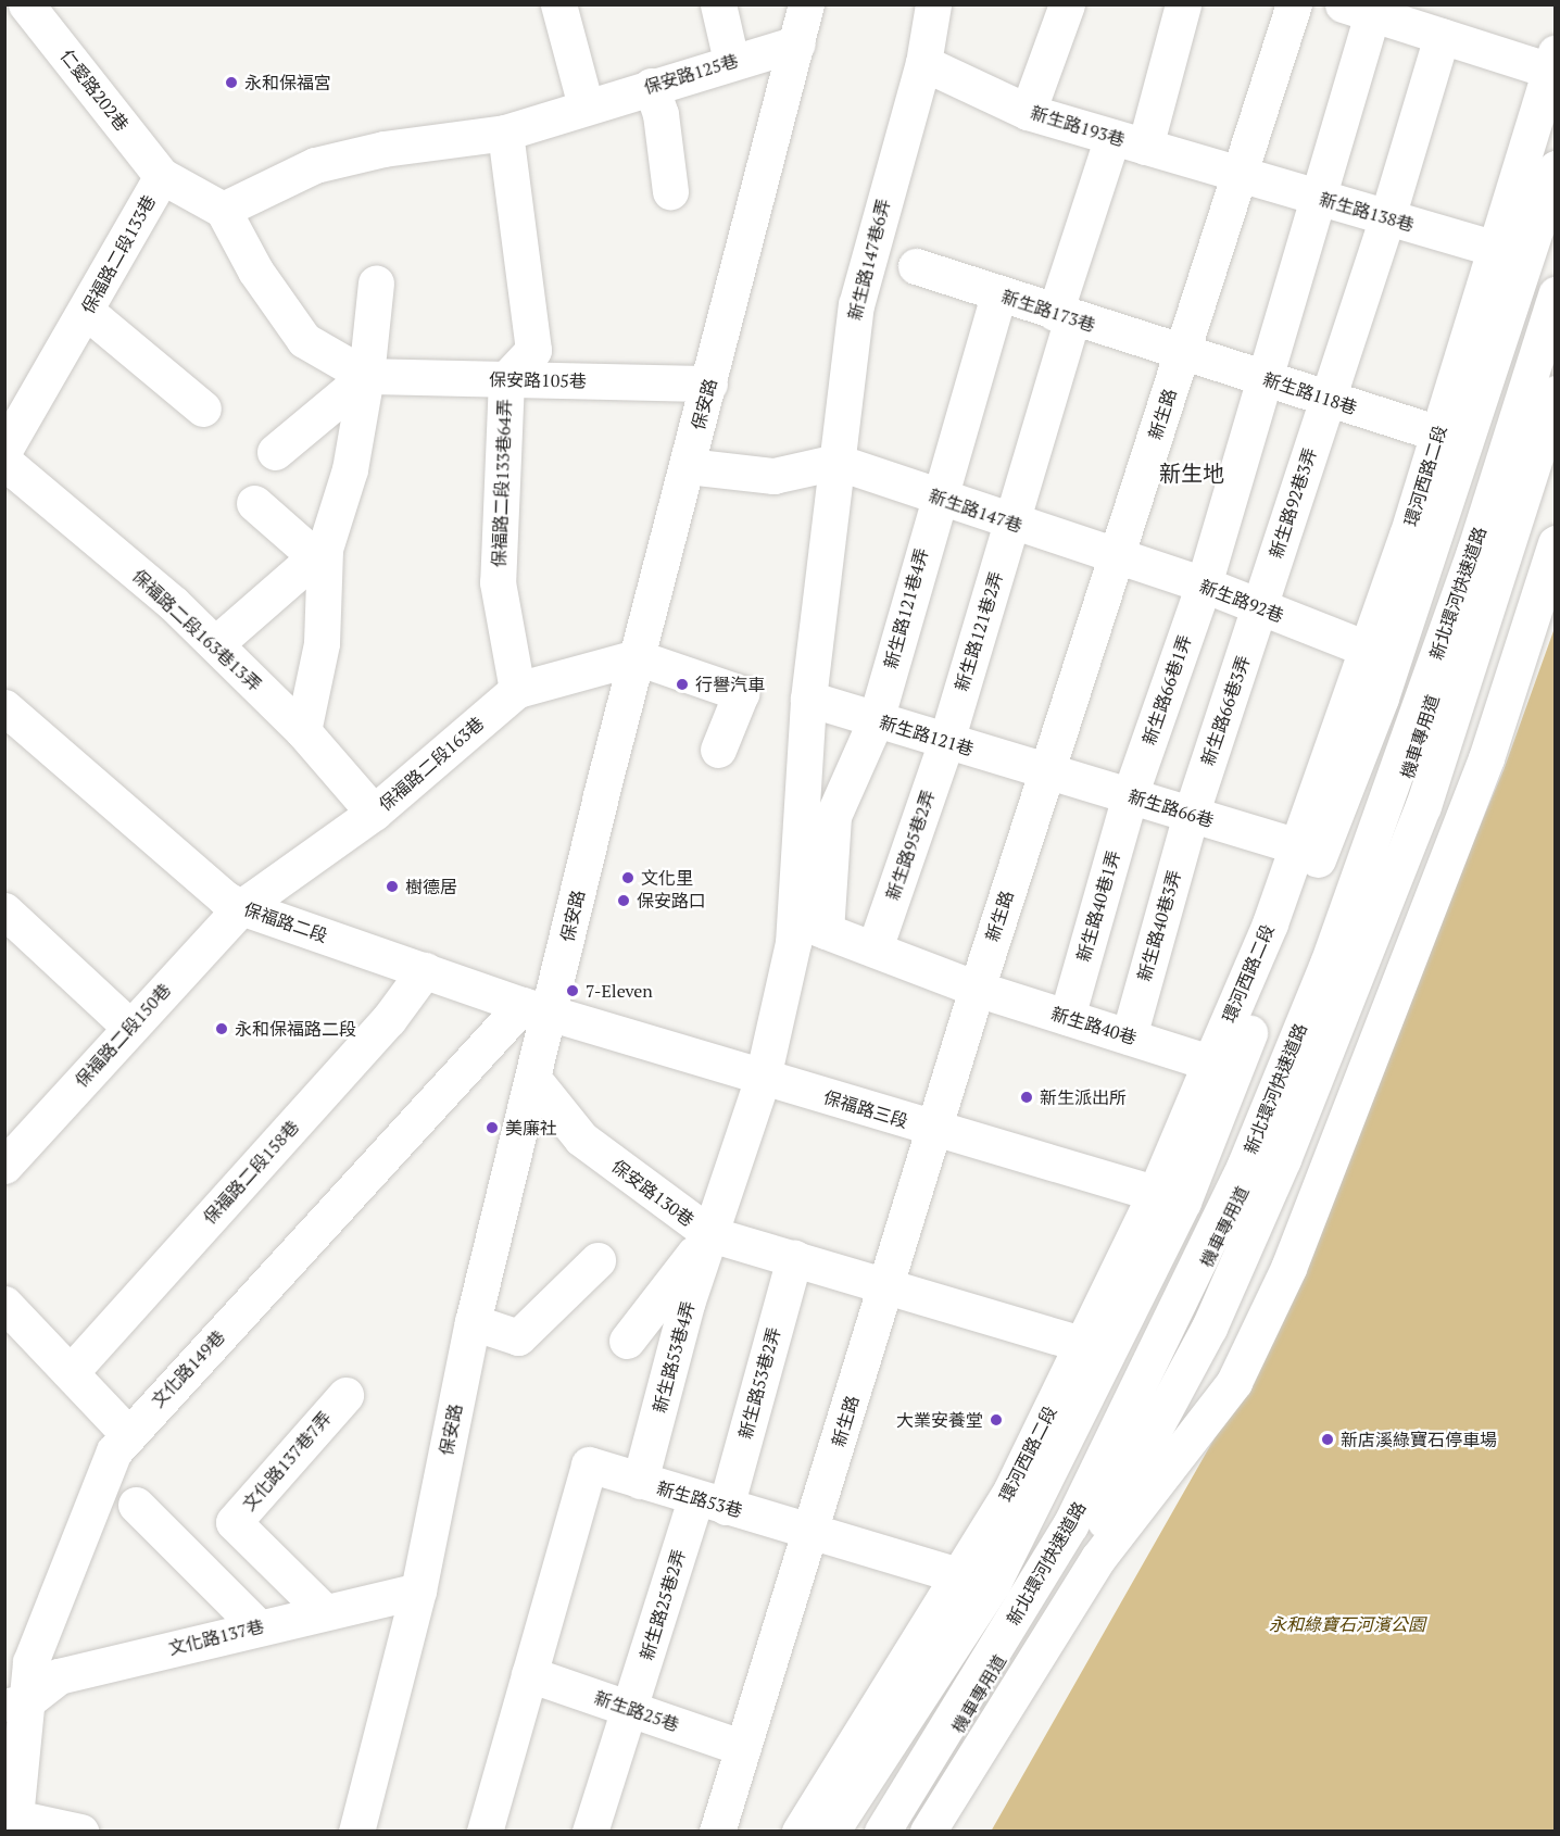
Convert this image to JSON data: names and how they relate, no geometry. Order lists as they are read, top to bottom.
{
  "streets": {
    "main road": [
      "保安路125巷",
      "仁愛路202巷",
      "新生路193巷",
      "新生路138巷",
      "保福路二段133巷",
      "新生路147巷6弄",
      "新生路173巷",
      "保安路105巷",
      "新生路118巷",
      "保安路",
      "新生路",
      "環河西路二段",
      "保福路二段133巷64弄",
      "新生路92巷3弄",
      "新生路147巷",
      "新北環河快速道路",
      "新生路92巷",
      "新生路121巷4弄",
      "保福路二段163巷13弄",
      "新生路121巷2弄",
      "新生路66巷1弄",
      "新生路66巷3弄",
      "新生路121巷",
      "機車專用道",
      "保福路二段163巷",
      "新生路66巷",
      "新生路95巷2弄",
      "新生路40巷1弄",
      "保福路二段",
      "新生路40巷3弄",
      "新生路40巷",
      "保福路二段150巷",
      "保福路三段",
      "保福路二段158巷",
      "保安路130巷",
      "新生路53巷4弄",
      "文化路149巷",
      "新生路53巷2弄",
      "文化路137巷7弄",
      "新生路53巷",
      "新生路25巷2弄",
      "文化路137巷",
      "新生路25巷"
    ]
  },
  "crossings": [
    ["保安路125巷", "保安路"],
    ["仁愛路202巷", "保福路二段133巷"],
    ["新生路193巷", "新生路138巷"],
    ["新生路193巷", "新生路147巷6弄"],
    ["新生路193巷", "新生路"],
    ["新生路193巷", "新生路121巷2弄"],
    ["新生路138巷", "新生路"],
    ["新生路138巷", "環河西路二段"],
    ["新生路138巷", "新生路92巷3弄"],
    ["新生路138巷", "新生路66巷1弄"],
    ["新生路147巷6弄", "新生路147巷"],
    ["新生路147巷6弄", "新生路121巷4弄"],
    ["新生路147巷6弄", "新生路121巷"],
    ["新生路147巷6弄", "新生路40巷"],
    ["新生路147巷6弄", "新生路53巷4弄"],
    ["新生路173巷", "新生路118巷"],
    ["新生路173巷", "新生路"],
    ["新生路173巷", "新生路121巷4弄"],
    ["新生路173巷", "新生路121巷2弄"],
    ["保安路105巷", "保安路"],
    ["保安路105巷", "保福路二段133巷64弄"],
    ["新生路118巷", "新生路"],
    ["新生路118巷", "環河西路二段"],
    ["新生路118巷", "新生路92巷3弄"],
    ["新生路118巷", "新生路66巷1弄"],
    ["保安路", "保福路二段163巷"],
    ["保安路", "保福路二段"],
    ["保安路", "保福路三段"],
    ["保安路", "保安路130巷"],
    ["保安路", "文化路149巷"],
    ["保安路", "文化路137巷"],
    ["新生路", "新生路147巷"],
    ["新生路", "新生路92巷"],
    ["新生路", "新生路121巷"],
    ["新生路", "新生路66巷"],
    ["新生路", "新生路40巷"],
    ["新生路", "保福路三段"],
    ["新生路", "新生路53巷"],
    ["新生路", "新生路25巷"],
    ["環河西路二段", "新生路92巷"],
    ["環河西路二段", "新生路66巷"],
    ["環河西路二段", "新生路40巷"],
    ["環河西路二段", "保福路三段"],
    ["環河西路二段", "新生路53巷"],
    ["保福路二段133巷64弄", "保福路二段163巷"],
    ["新生路92巷3弄", "新生路92巷"],
    ["新生路92巷3弄", "新生路66巷3弄"],
    ["新生路147巷", "新生路92巷"],
    ["新生路147巷", "新生路121巷4弄"],
    ["新生路147巷", "新生路121巷2弄"],
    ["新生路92巷", "新生路66巷1弄"],
    ["新生路92巷", "新生路66巷3弄"],
    ["新生路121巷4弄", "新生路121巷"],
    ["新生路121巷4弄", "新生路40巷"],
    ["新生路121巷4弄", "新生路53巷4弄"],
    ["保福路二段163巷13弄", "保福路二段163巷"],
    ["新生路121巷2弄", "新生路121巷"],
    ["新生路121巷2弄", "新生路95巷2弄"],
    ["新生路66巷1弄", "新生路66巷"],
    ["新生路66巷1弄", "新生路40巷1弄"],
    ["新生路66巷3弄", "新生路66巷"],
    ["新生路66巷3弄", "新生路40巷3弄"],
    ["新生路121巷", "新生路66巷"],
    ["新生路121巷", "新生路95巷2弄"],
    ["保福路二段163巷", "保福路二段"],
    ["保福路二段163巷", "保福路二段150巷"],
    ["新生路66巷", "新生路40巷1弄"],
    ["新生路66巷", "新生路40巷3弄"],
    ["新生路95巷2弄", "新生路40巷"],
    ["新生路40巷1弄", "新生路40巷"],
    ["保福路二段", "保福路二段150巷"],
    ["保福路二段", "保福路三段"],
    ["保福路二段", "保福路二段158巷"],
    ["保福路二段", "文化路149巷"],
    ["新生路40巷3弄", "新生路40巷"],
    ["新生路40巷", "新生路53巷4弄"],
    ["保福路三段", "新生路53巷4弄"],
    ["保福路三段", "文化路149巷"],
    ["保安路130巷", "新生路53巷4弄"],
    ["新生路53巷4弄", "新生路53巷"],
    ["文化路149巷", "文化路137巷"],
    ["新生路53巷2弄", "新生路53巷"],
    ["新生路53巷2弄", "新生路25巷2弄"],
    ["文化路137巷7弄", "文化路137巷"],
    ["新生路53巷", "新生路25巷2弄"],
    ["新生路53巷", "新生路25巷"],
    ["新生路25巷2弄", "新生路25巷"]
  ],
  "districts": ["新生地"],
  "parks": ["永和綠寶石河濱公園"],
  "places": [
    "永和保福宮",
    "行譽汽車",
    "文化里",
    "樹德居",
    "保安路口",
    "7-Eleven",
    "永和保福路二段",
    "新生派出所",
    "美廉社",
    "大業安養堂",
    "新店溪綠寶石停車場"
  ]
}
